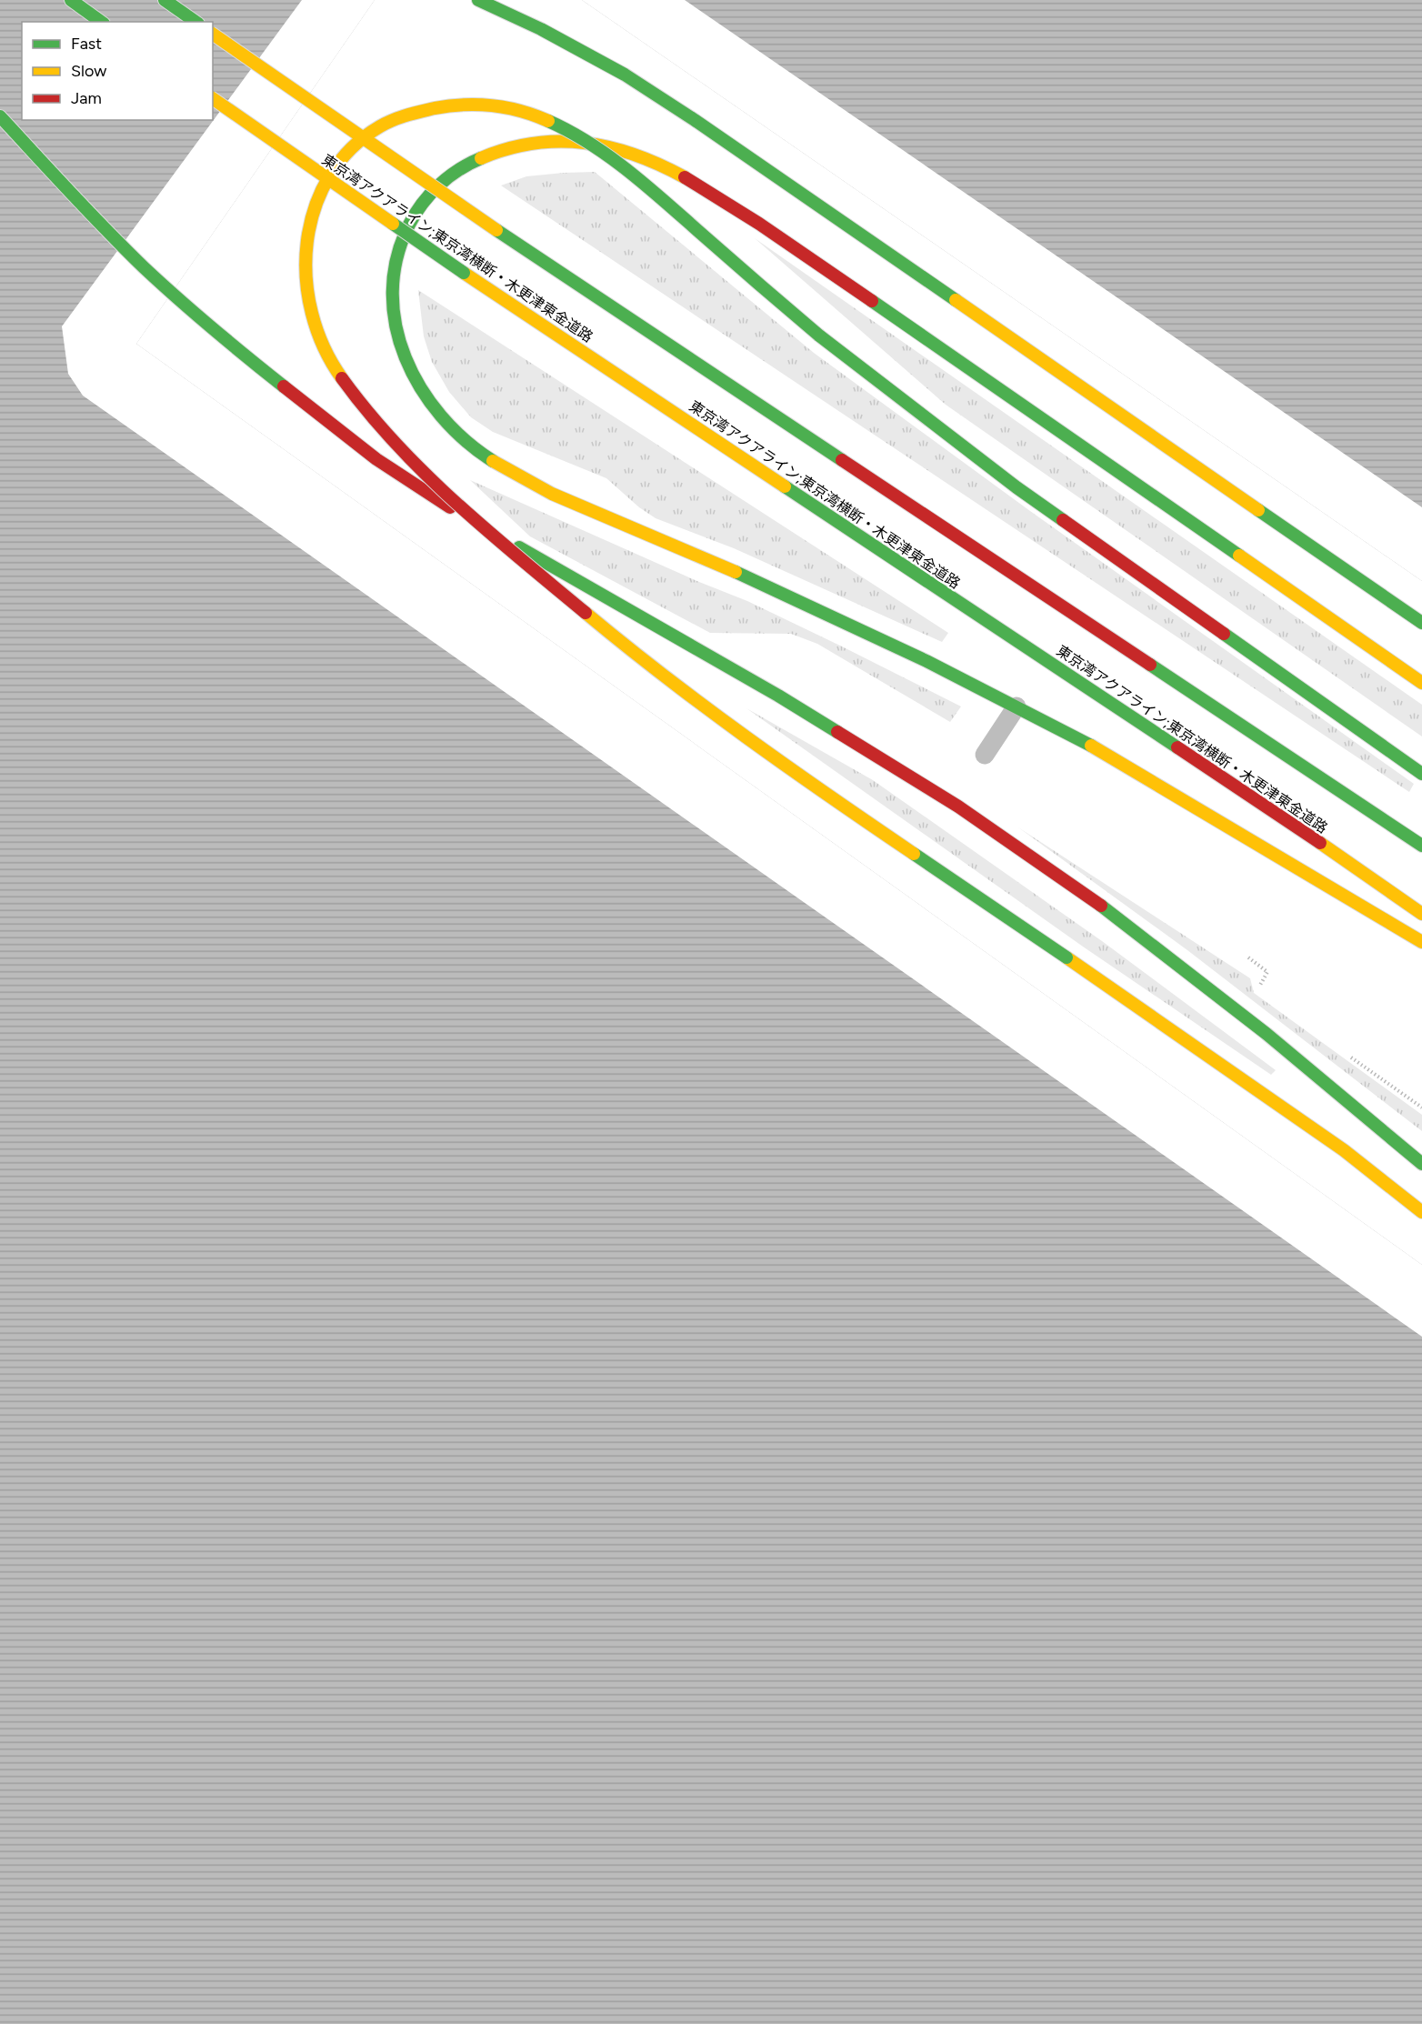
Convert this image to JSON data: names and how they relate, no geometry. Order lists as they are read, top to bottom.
{
  "streets": {
    "highway": ["東京湾アクアライン;東京湾横断・木更津東金道路"]
  },
  "legend": ["Fast", "Slow", "Jam"]
}
